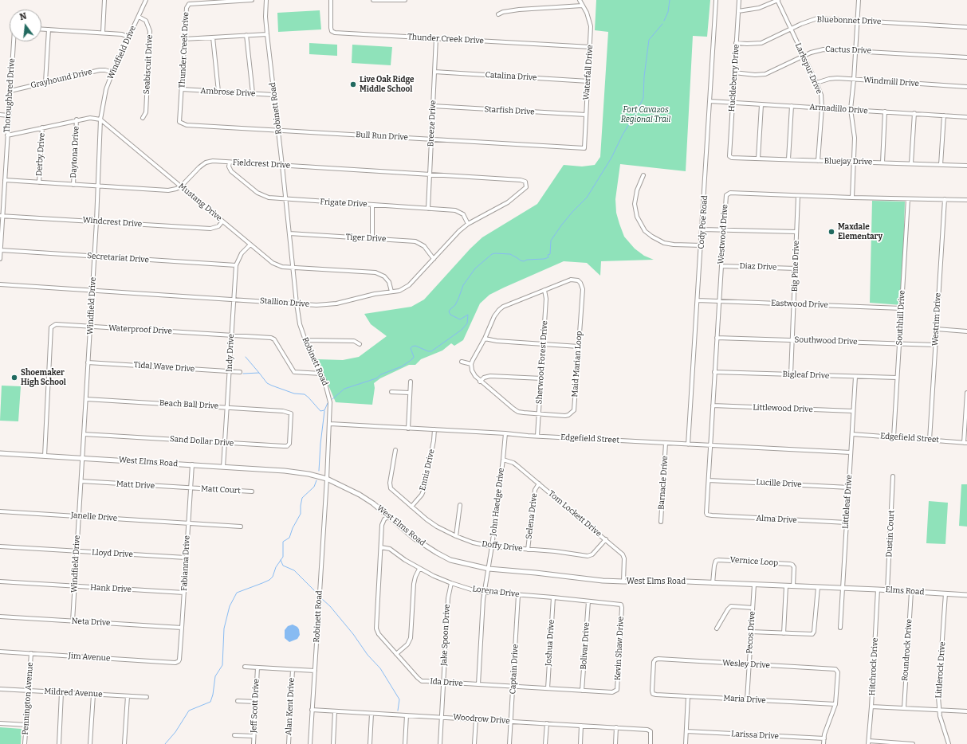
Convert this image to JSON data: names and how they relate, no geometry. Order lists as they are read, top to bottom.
{
  "streets": {
    "main road": ["West Elms Road", "Elms Road"],
    "street": [
      "Bluebonnet Drive",
      "Thunder Creek Drive",
      "Cactus Drive",
      "Windfield Drive",
      "Seabiscuit Drive",
      "Larkspur Drive",
      "Waterfall Drive",
      "Catalina Drive",
      "Huckleberry Drive",
      "Grayhound Drive",
      "Windmill Drive",
      "Ambrose Drive",
      "Thoroughbred Drive",
      "Robinett Road",
      "Armadillo Drive",
      "Starfish Drive",
      "Breeze Drive",
      "Bull Run Drive",
      "Daytona Drive",
      "Derby Drive",
      "Bluejay Drive",
      "Fieldcrest Drive",
      "Mustang Drive",
      "Frigate Drive",
      "Windcrest Drive",
      "Cody Poe Road",
      "Westwood Drive",
      "Tiger Drive",
      "Secretariat Drive",
      "Big Pine Drive",
      "Diaz Drive",
      "Stallion Drive",
      "Eastwood Drive",
      "Southhill Drive",
      "Westrim Drive",
      "Waterproof Drive",
      "Southwood Drive",
      "Indy Drive",
      "Sherwood Forest Drive",
      "Maid Marian Loop",
      "Tidal Wave Drive",
      "Bigleaf Drive",
      "Beach Ball Drive",
      "Littlewood Drive",
      "Edgefield Street",
      "Sand Dollar Drive",
      "Ennis Drive",
      "Barnacle Drive",
      "Lucille Drive",
      "Matt Drive",
      "Matt Court",
      "John Haedge Drive",
      "Littleleaf Drive",
      "Tom Lockett Drive",
      "Selena Drive",
      "Janelle Drive",
      "Alma Drive",
      "Dustin Court",
      "Doffy Drive",
      "Lloyd Drive",
      "Vernice Loop",
      "Fabianna Drive",
      "Hank Drive",
      "Lorena Drive",
      "Neta Drive",
      "Pecos Drive",
      "Jake Spoon Drive",
      "Joshua Drive",
      "Bolivar Drive",
      "Kevin Shaw Drive",
      "Roundrock Drive",
      "Jim Avenue",
      "Wesley Drive",
      "Hitchrock Drive",
      "Captain Drive",
      "Littlerock Drive",
      "Ida Drive",
      "Mildred Avenue",
      "Pennington Avenue",
      "Maria Drive",
      "Jeff Scott Drive",
      "Alan Kent Drive",
      "Woodrow Drive",
      "Larissa Drive"
    ]
  },
  "crossings": [
    ["Bluebonnet Drive", "Larkspur Drive"],
    ["Bluebonnet Drive", "Huckleberry Drive"],
    ["Thunder Creek Drive", "Waterfall Drive"],
    ["Thunder Creek Drive", "Ambrose Drive"],
    ["Thunder Creek Drive", "Breeze Drive"],
    ["Thunder Creek Drive", "Bull Run Drive"],
    ["Cactus Drive", "Larkspur Drive"],
    ["Cactus Drive", "Huckleberry Drive"],
    ["Windfield Drive", "Seabiscuit Drive"],
    ["Windfield Drive", "Grayhound Drive"],
    ["Windfield Drive", "Mustang Drive"],
    ["Windfield Drive", "Windcrest Drive"],
    ["Windfield Drive", "Secretariat Drive"],
    ["Windfield Drive", "Stallion Drive"],
    ["Windfield Drive", "Waterproof Drive"],
    ["Windfield Drive", "Tidal Wave Drive"],
    ["Windfield Drive", "Beach Ball Drive"],
    ["Windfield Drive", "Sand Dollar Drive"],
    ["Windfield Drive", "West Elms Road"],
    ["Windfield Drive", "Matt Drive"],
    ["Windfield Drive", "Janelle Drive"],
    ["Windfield Drive", "Lloyd Drive"],
    ["Windfield Drive", "Hank Drive"],
    ["Windfield Drive", "Neta Drive"],
    ["Larkspur Drive", "Windmill Drive"],
    ["Larkspur Drive", "Armadillo Drive"],
    ["Larkspur Drive", "Bluejay Drive"],
    ["Waterfall Drive", "Catalina Drive"],
    ["Waterfall Drive", "Starfish Drive"],
    ["Waterfall Drive", "Bull Run Drive"],
    ["Catalina Drive", "Breeze Drive"],
    ["Huckleberry Drive", "Armadillo Drive"],
    ["Huckleberry Drive", "Bluejay Drive"],
    ["Grayhound Drive", "Thoroughbred Drive"],
    ["Ambrose Drive", "Robinett Road"],
    ["Thoroughbred Drive", "Windcrest Drive"],
    ["Thoroughbred Drive", "Secretariat Drive"],
    ["Robinett Road", "Bull Run Drive"],
    ["Robinett Road", "Fieldcrest Drive"],
    ["Robinett Road", "Mustang Drive"],
    ["Robinett Road", "Frigate Drive"],
    ["Robinett Road", "Tiger Drive"],
    ["Robinett Road", "Stallion Drive"],
    ["Robinett Road", "Waterproof Drive"],
    ["Robinett Road", "Edgefield Street"],
    ["Robinett Road", "West Elms Road"],
    ["Robinett Road", "Woodrow Drive"],
    ["Armadillo Drive", "Cody Poe Road"],
    ["Starfish Drive", "Breeze Drive"],
    ["Breeze Drive", "Bull Run Drive"],
    ["Breeze Drive", "Fieldcrest Drive"],
    ["Breeze Drive", "Frigate Drive"],
    ["Fieldcrest Drive", "Mustang Drive"],
    ["Fieldcrest Drive", "Frigate Drive"],
    ["Fieldcrest Drive", "Stallion Drive"],
    ["Mustang Drive", "Windcrest Drive"],
    ["Mustang Drive", "Stallion Drive"],
    ["Mustang Drive", "Indy Drive"],
    ["Frigate Drive", "Stallion Drive"],
    ["Cody Poe Road", "Eastwood Drive"],
    ["Cody Poe Road", "Edgefield Street"],
    ["Westwood Drive", "Big Pine Drive"],
    ["Westwood Drive", "Diaz Drive"],
    ["Westwood Drive", "Eastwood Drive"],
    ["Westwood Drive", "Southhill Drive"],
    ["Westwood Drive", "Westrim Drive"],
    ["Westwood Drive", "Southwood Drive"],
    ["Westwood Drive", "Bigleaf Drive"],
    ["Westwood Drive", "Littlewood Drive"],
    ["Westwood Drive", "Edgefield Street"],
    ["Westwood Drive", "Lucille Drive"],
    ["Westwood Drive", "Alma Drive"],
    ["Tiger Drive", "Stallion Drive"],
    ["Secretariat Drive", "Indy Drive"],
    ["Big Pine Drive", "Diaz Drive"],
    ["Big Pine Drive", "Eastwood Drive"],
    ["Big Pine Drive", "Southwood Drive"],
    ["Big Pine Drive", "Bigleaf Drive"],
    ["Stallion Drive", "Indy Drive"],
    ["Eastwood Drive", "Southhill Drive"],
    ["Southhill Drive", "Southwood Drive"],
    ["Southhill Drive", "Bigleaf Drive"],
    ["Southhill Drive", "Edgefield Street"],
    ["Westrim Drive", "Southwood Drive"],
    ["Westrim Drive", "Edgefield Street"],
    ["Waterproof Drive", "Indy Drive"],
    ["Waterproof Drive", "West Elms Road"],
    ["Indy Drive", "Tidal Wave Drive"],
    ["Indy Drive", "Beach Ball Drive"],
    ["Indy Drive", "Sand Dollar Drive"],
    ["Indy Drive", "West Elms Road"],
    ["Sherwood Forest Drive", "Maid Marian Loop"],
    ["Sherwood Forest Drive", "Edgefield Street"],
    ["Bigleaf Drive", "Littleleaf Drive"],
    ["Beach Ball Drive", "Sand Dollar Drive"],
    ["Littlewood Drive", "Littleleaf Drive"],
    ["Edgefield Street", "Ennis Drive"],
    ["Edgefield Street", "Barnacle Drive"],
    ["Edgefield Street", "John Haedge Drive"],
    ["Edgefield Street", "Littleleaf Drive"],
    ["West Elms Road", "John Haedge Drive"],
    ["West Elms Road", "Littleleaf Drive"],
    ["West Elms Road", "Tom Lockett Drive"],
    ["West Elms Road", "Vernice Loop"],
    ["West Elms Road", "Fabianna Drive"],
    ["West Elms Road", "Elms Road"],
    ["West Elms Road", "Pecos Drive"],
    ["West Elms Road", "Ida Drive"],
    ["Ennis Drive", "Doffy Drive"],
    ["Lucille Drive", "Littleleaf Drive"],
    ["Matt Drive", "Matt Court"],
    ["Matt Drive", "Fabianna Drive"],
    ["Matt Court", "Fabianna Drive"],
    ["John Haedge Drive", "Tom Lockett Drive"],
    ["John Haedge Drive", "Doffy Drive"],
    ["John Haedge Drive", "Lorena Drive"],
    ["John Haedge Drive", "Ida Drive"],
    ["Littleleaf Drive", "Alma Drive"],
    ["Littleleaf Drive", "Elms Road"],
    ["Tom Lockett Drive", "Selena Drive"],
    ["Tom Lockett Drive", "Doffy Drive"],
    ["Selena Drive", "Doffy Drive"],
    ["Janelle Drive", "Fabianna Drive"],
    ["Dustin Court", "Elms Road"],
    ["Lloyd Drive", "Fabianna Drive"],
    ["Fabianna Drive", "Hank Drive"],
    ["Fabianna Drive", "Neta Drive"],
    ["Fabianna Drive", "Jim Avenue"],
    ["Elms Road", "Roundrock Drive"],
    ["Elms Road", "Hitchrock Drive"],
    ["Elms Road", "Littlerock Drive"],
    ["Lorena Drive", "Jake Spoon Drive"],
    ["Lorena Drive", "Joshua Drive"],
    ["Lorena Drive", "Bolivar Drive"],
    ["Lorena Drive", "Kevin Shaw Drive"],
    ["Lorena Drive", "Captain Drive"],
    ["Lorena Drive", "Ida Drive"],
    ["Pecos Drive", "Wesley Drive"],
    ["Pecos Drive", "Maria Drive"],
    ["Jake Spoon Drive", "Ida Drive"],
    ["Jake Spoon Drive", "Woodrow Drive"],
    ["Joshua Drive", "Ida Drive"],
    ["Bolivar Drive", "Ida Drive"],
    ["Kevin Shaw Drive", "Ida Drive"],
    ["Jim Avenue", "Pennington Avenue"],
    ["Wesley Drive", "Maria Drive"],
    ["Captain Drive", "Ida Drive"],
    ["Captain Drive", "Woodrow Drive"],
    ["Mildred Avenue", "Pennington Avenue"]
  ],
  "parks": ["Fort Cavazos Regional Trail"],
  "places": ["Live Oak Ridge Middle School", "Maxdale Elementary", "Shoemaker High School"],
  "north": "top"
}
